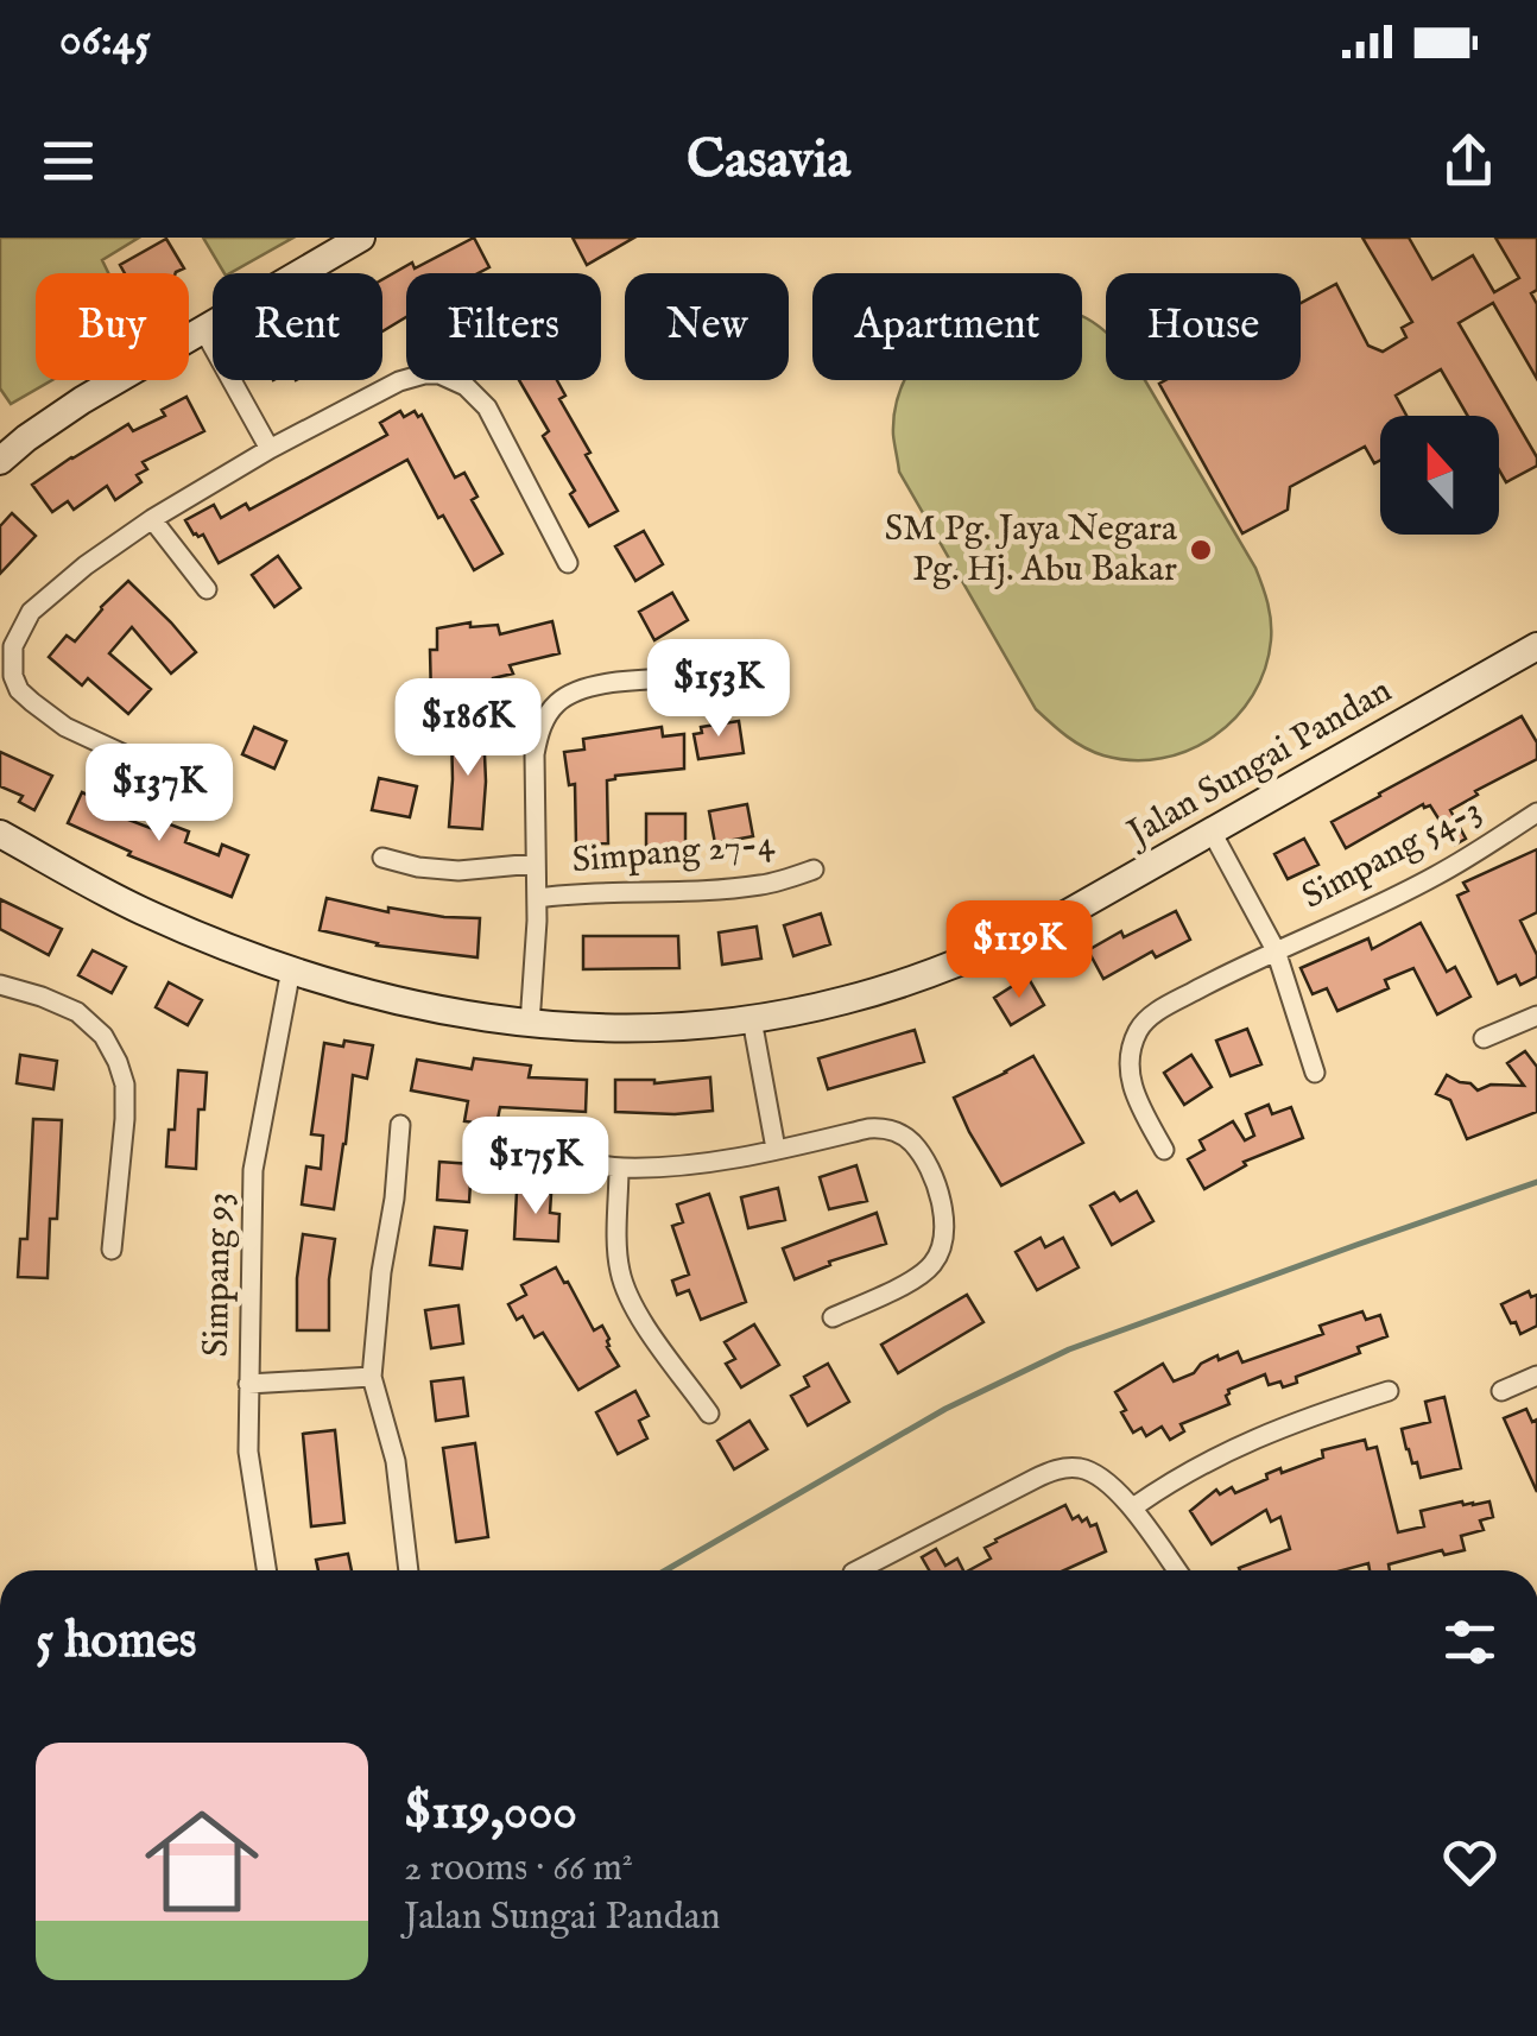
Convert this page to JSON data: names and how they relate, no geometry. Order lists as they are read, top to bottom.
{
  "streets": {
    "street": [
      "Jalan Sungai Pandan",
      "Simpang 27-4",
      "Simpang 54-3",
      "Simpang 93"
    ]
  },
  "crossings": [
    ["Jalan Sungai Pandan", "Simpang 93"]
  ],
  "places": ["SM Pg. Jaya Negara Pg. Hj. Abu Bakar"],
  "north": "top",
  "page": {
    "status": "06:45",
    "header": "Casavia",
    "chip": [
      "Buy",
      "Rent",
      "Filters",
      "New",
      "Apartment",
      "House"
    ],
    "price": [
      "$153K",
      "$186K",
      "$137K",
      "$119K",
      "$175K"
    ],
    "heading": "5 homes",
    "list": [
      {
        "name": "$119,000",
        "note": "2 rooms · 66 m² · Jalan Sungai Pandan"
      }
    ]
  }
}
